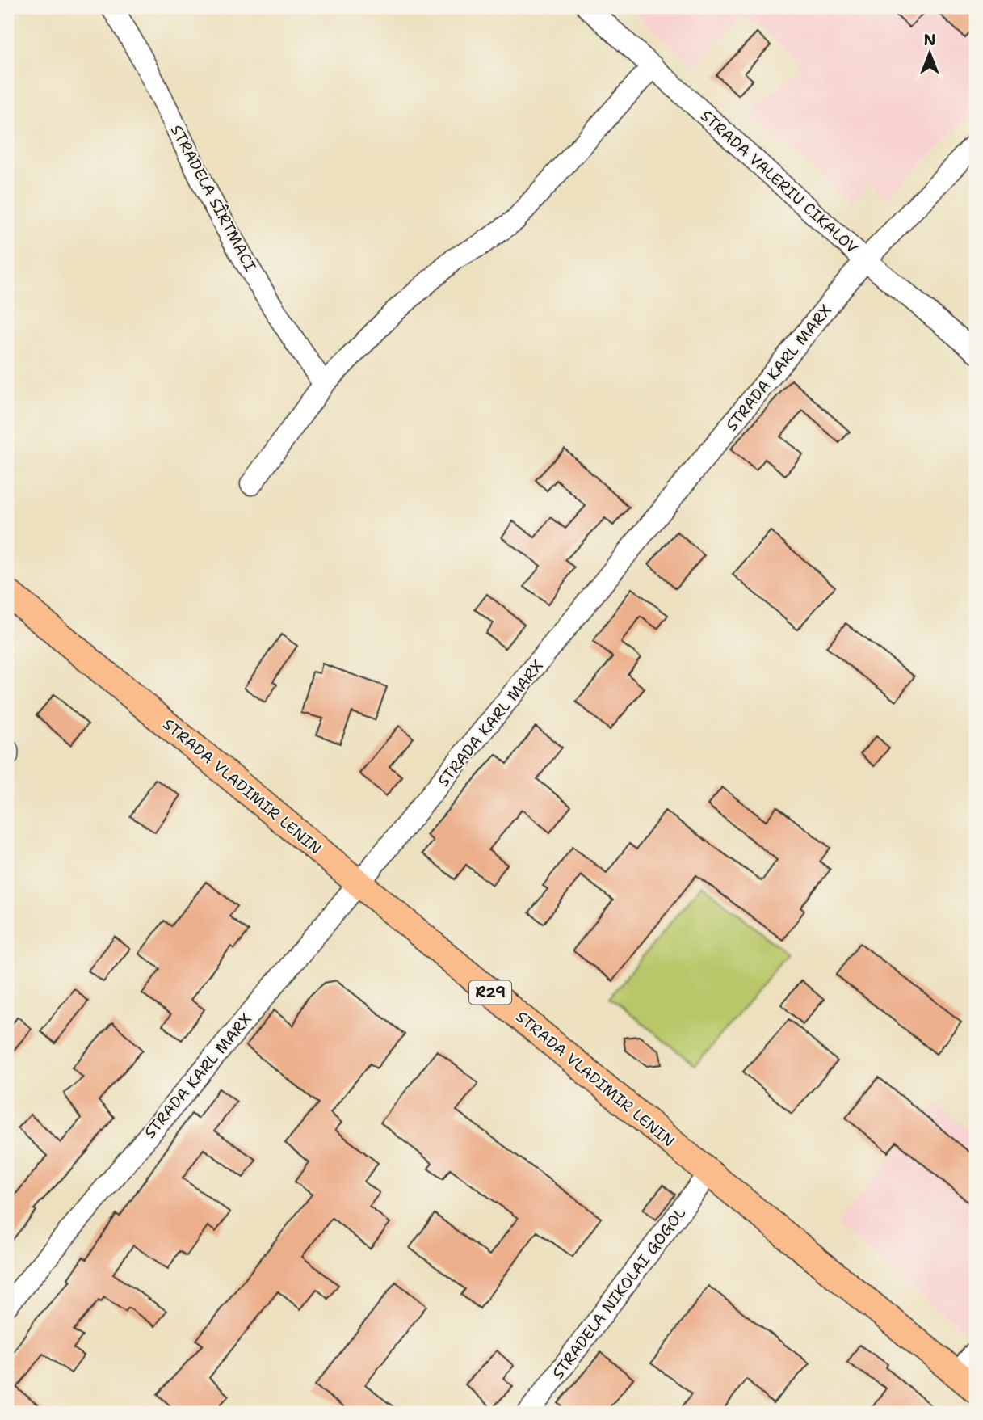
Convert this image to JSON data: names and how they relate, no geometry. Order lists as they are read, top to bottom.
{
  "streets": {
    "main road": ["STRADA VLADIMIR LENIN", "R29"],
    "street": [
      "STRADA VALERIU CIKALOV",
      "STRADELA SÎRTMACI",
      "STRADA KARL MARX",
      "STRADELA NIKOLAI GOGOL"
    ]
  },
  "crossings": [
    ["STRADA VALERIU CIKALOV", "STRADA KARL MARX"],
    ["STRADA KARL MARX", "STRADA VLADIMIR LENIN"],
    ["STRADA VLADIMIR LENIN", "STRADELA NIKOLAI GOGOL"]
  ],
  "north": "top"
}
